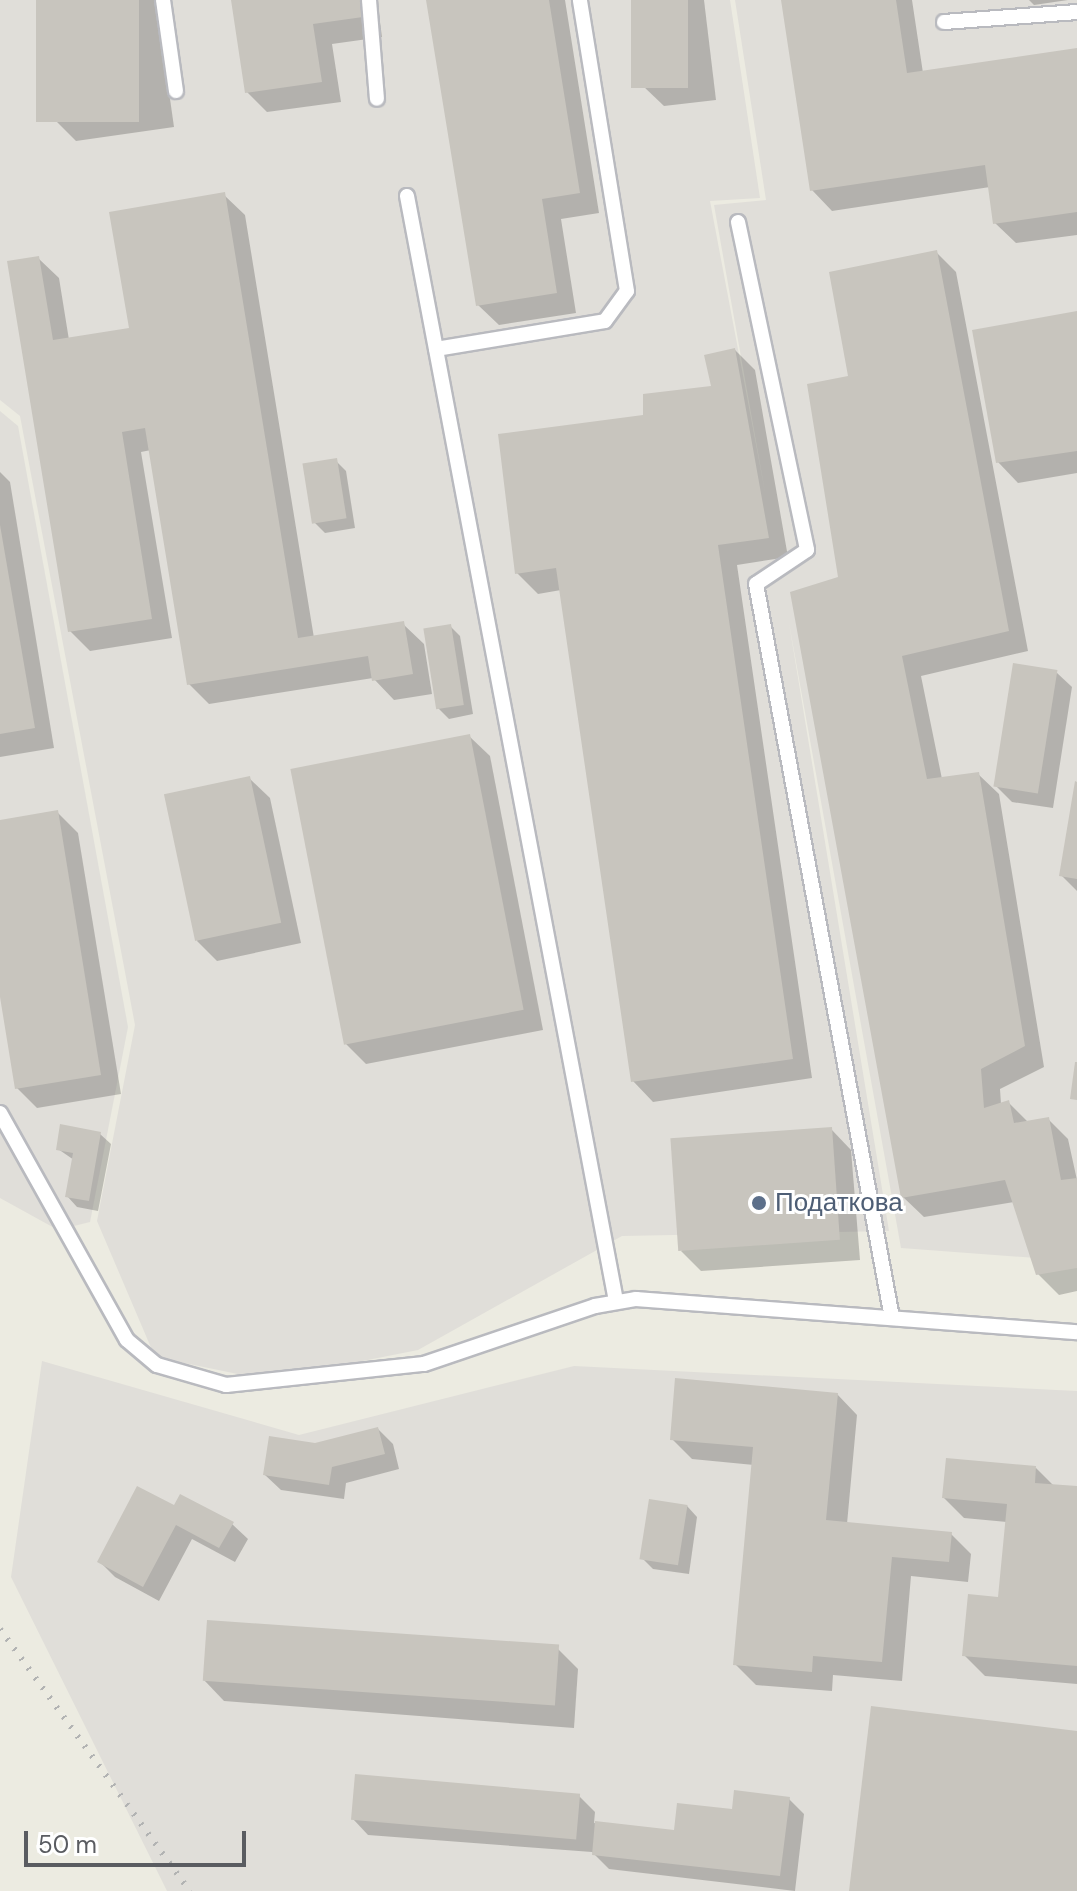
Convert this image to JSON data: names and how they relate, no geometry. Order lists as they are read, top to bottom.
{
  "places": ["Податкова"],
  "scale_bar": "50 m"
}
